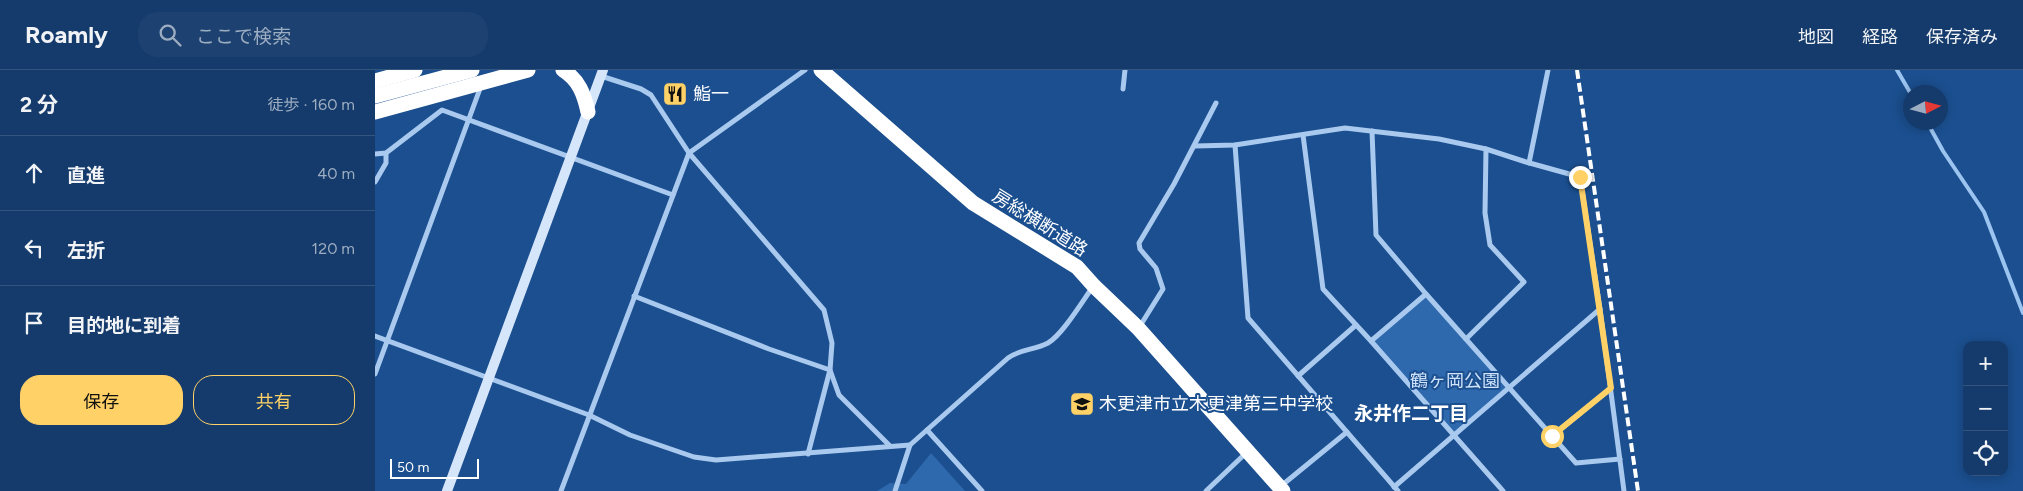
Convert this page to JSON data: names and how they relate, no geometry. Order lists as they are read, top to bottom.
{
  "streets": {
    "highway": ["房総横断道路"]
  },
  "districts": ["永井作二丁目"],
  "parks": ["鶴ヶ岡公園"],
  "places": {
    "restaurant": ["鮨一"],
    "school or university": ["木更津市立木更津第三中学校"]
  },
  "scale_bar": "50 m",
  "north": "right",
  "page": {
    "header": "Roamly",
    "search": "ここで検索",
    "nav": ["地図", "経路", "保存済み"],
    "heading": ["2 分", "徒歩 · 160 m"],
    "list": [
      ["直進", "40 m"],
      ["左折", "120 m"],
      "目的地に到着"
    ],
    "map_buttons": ["+", "−"],
    "buttons": ["保存", "共有"],
    "scale": "50 m"
  }
}
